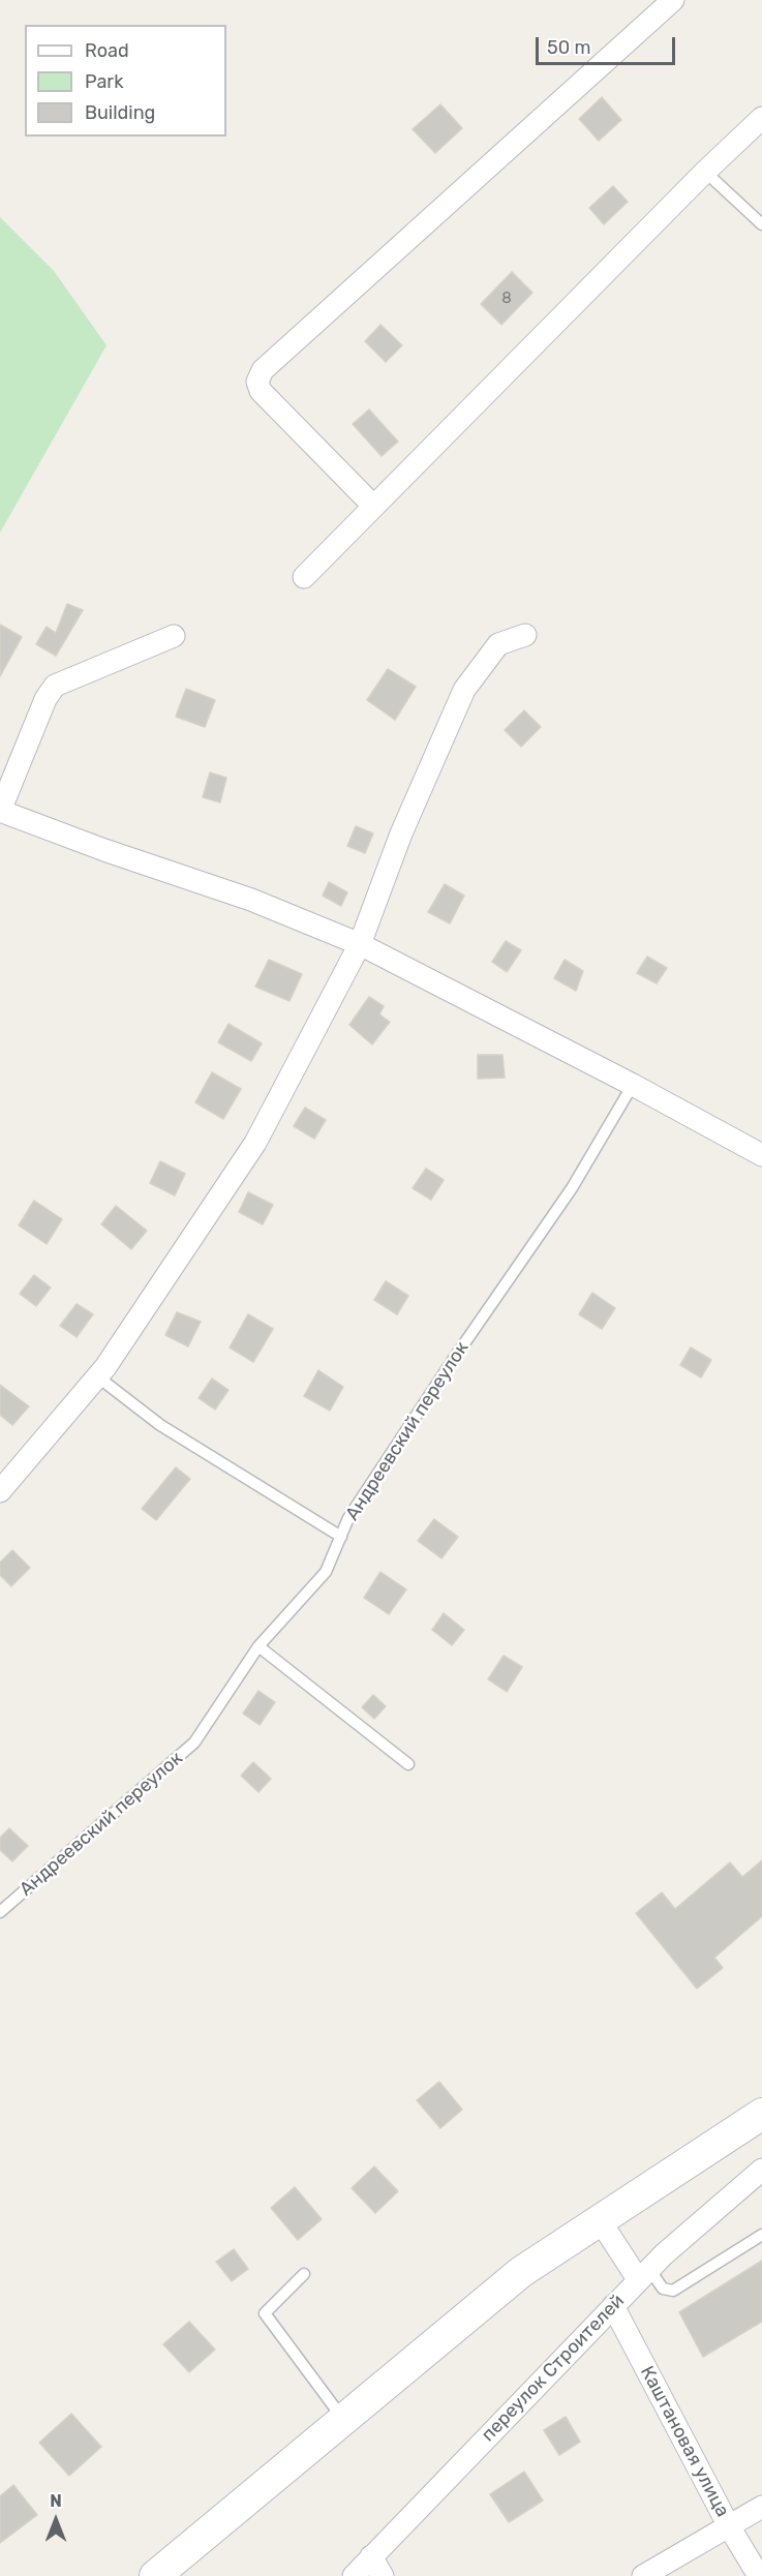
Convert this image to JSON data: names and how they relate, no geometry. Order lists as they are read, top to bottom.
{
  "streets": {
    "street": ["переулок Строителей", "Каштановая улица"],
    "lane": ["Андреевский переулок"]
  },
  "crossings": [
    ["переулок Строителей", "Каштановая улица"]
  ],
  "house_numbers": ["8"],
  "legend": ["Road", "Park", "Building"],
  "scale_bar": "50 m",
  "north": "top"
}
